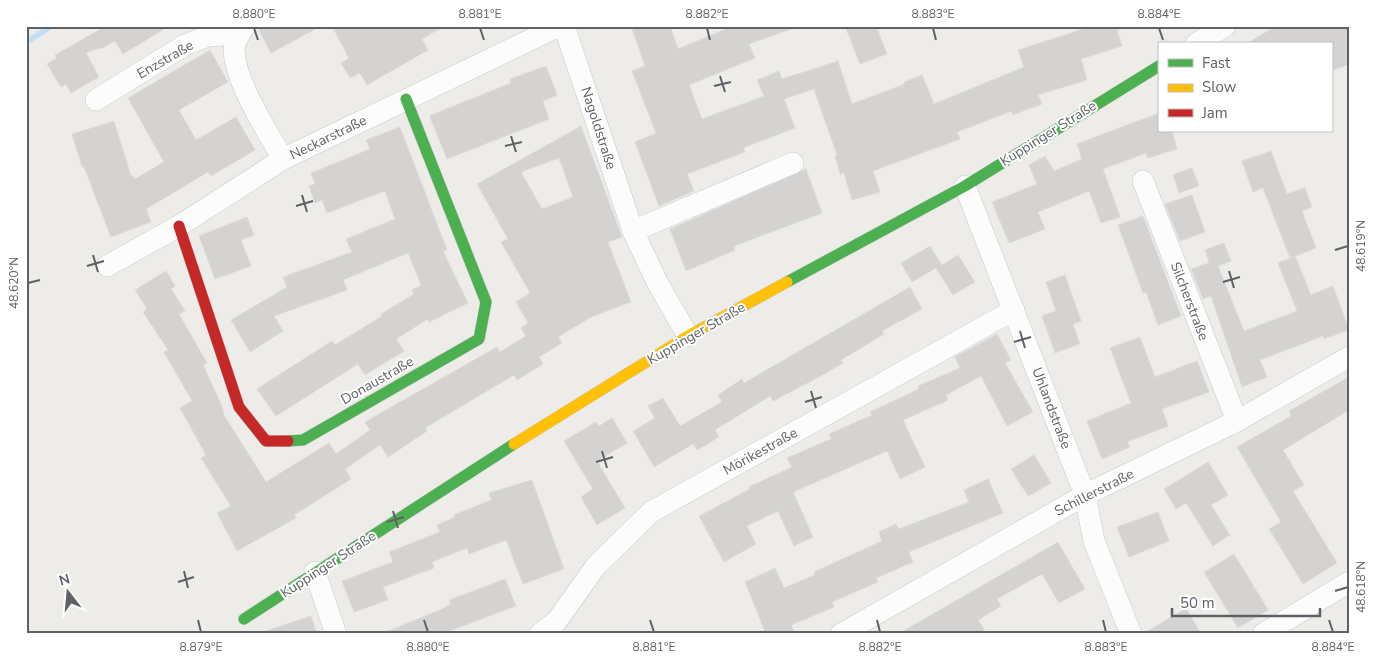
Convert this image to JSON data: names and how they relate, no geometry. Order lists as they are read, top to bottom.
{
  "streets": {
    "street": [
      "Enzstraße",
      "Nagoldstraße",
      "Kuppinger Straße",
      "Neckarstraße",
      "Silcherstraße",
      "Donaustraße",
      "Uhlandstraße",
      "Mörikestraße",
      "Schillerstraße"
    ]
  },
  "crossings": [
    ["Enzstraße", "Neckarstraße"],
    ["Nagoldstraße", "Kuppinger Straße"],
    ["Kuppinger Straße", "Uhlandstraße"],
    ["Neckarstraße", "Donaustraße"],
    ["Silcherstraße", "Schillerstraße"],
    ["Uhlandstraße", "Mörikestraße"],
    ["Uhlandstraße", "Schillerstraße"]
  ],
  "legend": ["Fast", "Slow", "Jam"],
  "scale_bar": "50 m",
  "north": "top",
  "coordinates": [
    "8.880°E",
    "8.881°E",
    "8.882°E",
    "8.883°E",
    "8.884°E",
    "48.619°N",
    "48.620°N",
    "48.618°N",
    "8.879°E"
  ]
}
